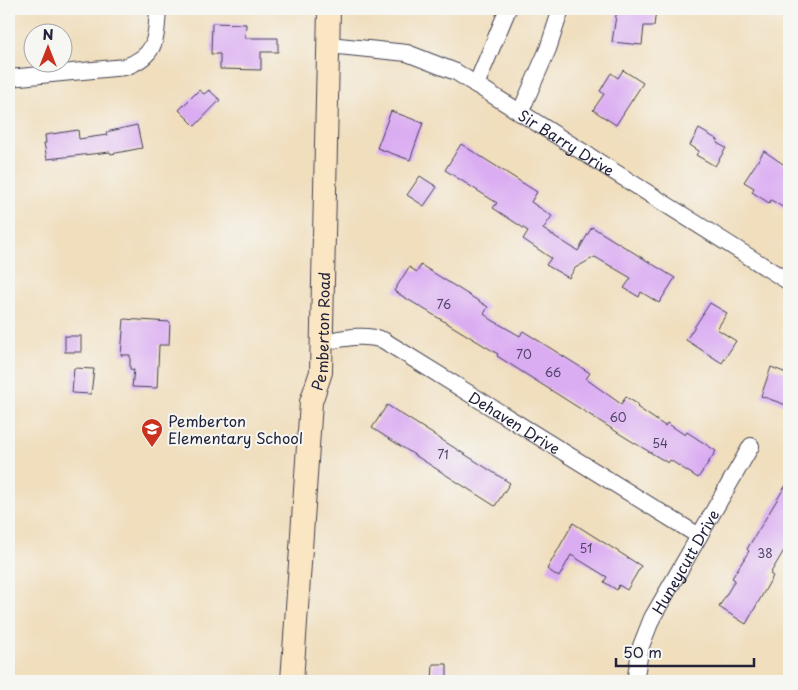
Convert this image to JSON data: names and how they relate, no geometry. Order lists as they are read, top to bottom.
{
  "streets": {
    "street": [
      "Sir Barry Drive",
      "Pemberton Road",
      "Dehaven Drive",
      "Huneycutt Drive"
    ]
  },
  "crossings": [
    ["Sir Barry Drive", "Pemberton Road"],
    ["Pemberton Road", "Dehaven Drive"],
    ["Dehaven Drive", "Huneycutt Drive"]
  ],
  "places": {
    "school or university": ["Pemberton Elementary School"]
  },
  "house_numbers": [
    "76",
    "70",
    "66",
    "60",
    "54",
    "71",
    "51",
    "38"
  ],
  "scale_bar": "50 m",
  "north": "top"
}
